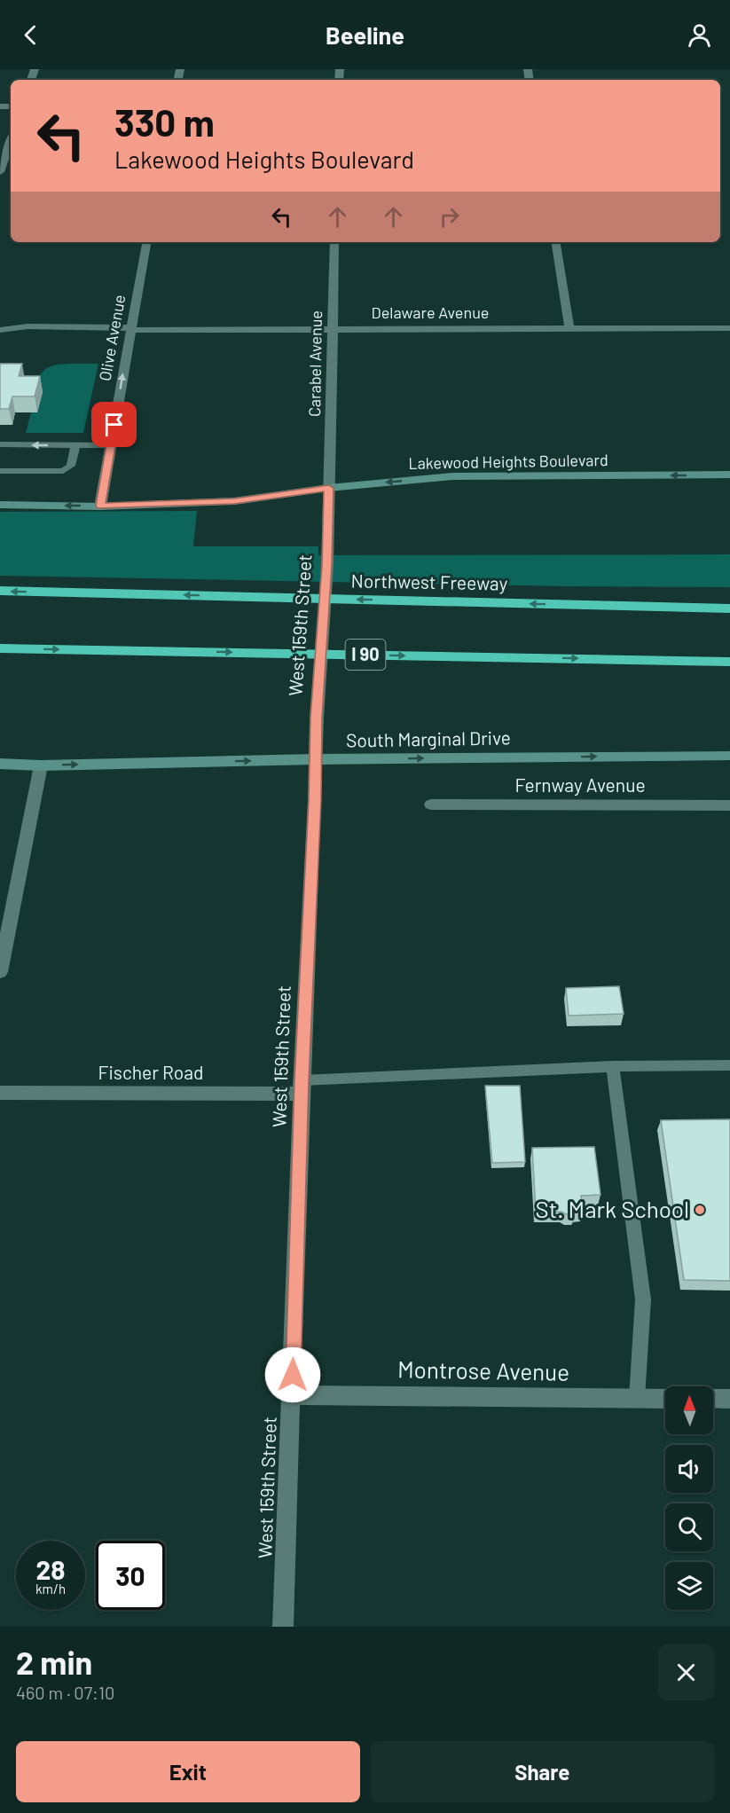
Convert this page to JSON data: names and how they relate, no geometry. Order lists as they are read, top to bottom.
{
  "streets": {
    "highway": ["Northwest Freeway", "I 90"],
    "main road": ["Lakewood Heights Boulevard", "South Marginal Drive"],
    "street": [
      "Delaware Avenue",
      "Olive Avenue",
      "Carabel Avenue",
      "West 159th Street",
      "Fernway Avenue",
      "Fischer Road",
      "Montrose Avenue"
    ]
  },
  "crossings": [
    ["Delaware Avenue", "Olive Avenue"],
    ["Delaware Avenue", "Carabel Avenue"],
    ["Olive Avenue", "Lakewood Heights Boulevard"],
    ["Carabel Avenue", "Lakewood Heights Boulevard"],
    ["Carabel Avenue", "West 159th Street"],
    ["Lakewood Heights Boulevard", "West 159th Street"],
    ["West 159th Street", "South Marginal Drive"],
    ["West 159th Street", "Fischer Road"],
    ["West 159th Street", "Montrose Avenue"]
  ],
  "one_way": ["Olive Avenue", "Lakewood Heights Boulevard", "South Marginal Drive"],
  "places": ["St. Mark School"],
  "north": "top",
  "page": {
    "header": "Beeline",
    "turn": ["330 m", "Lakewood Heights Boulevard"],
    "speed": "28 km/h",
    "limit": "30",
    "heading": ["2 min", "460 m · 07:10"],
    "buttons": ["Exit", "Share"]
  }
}
